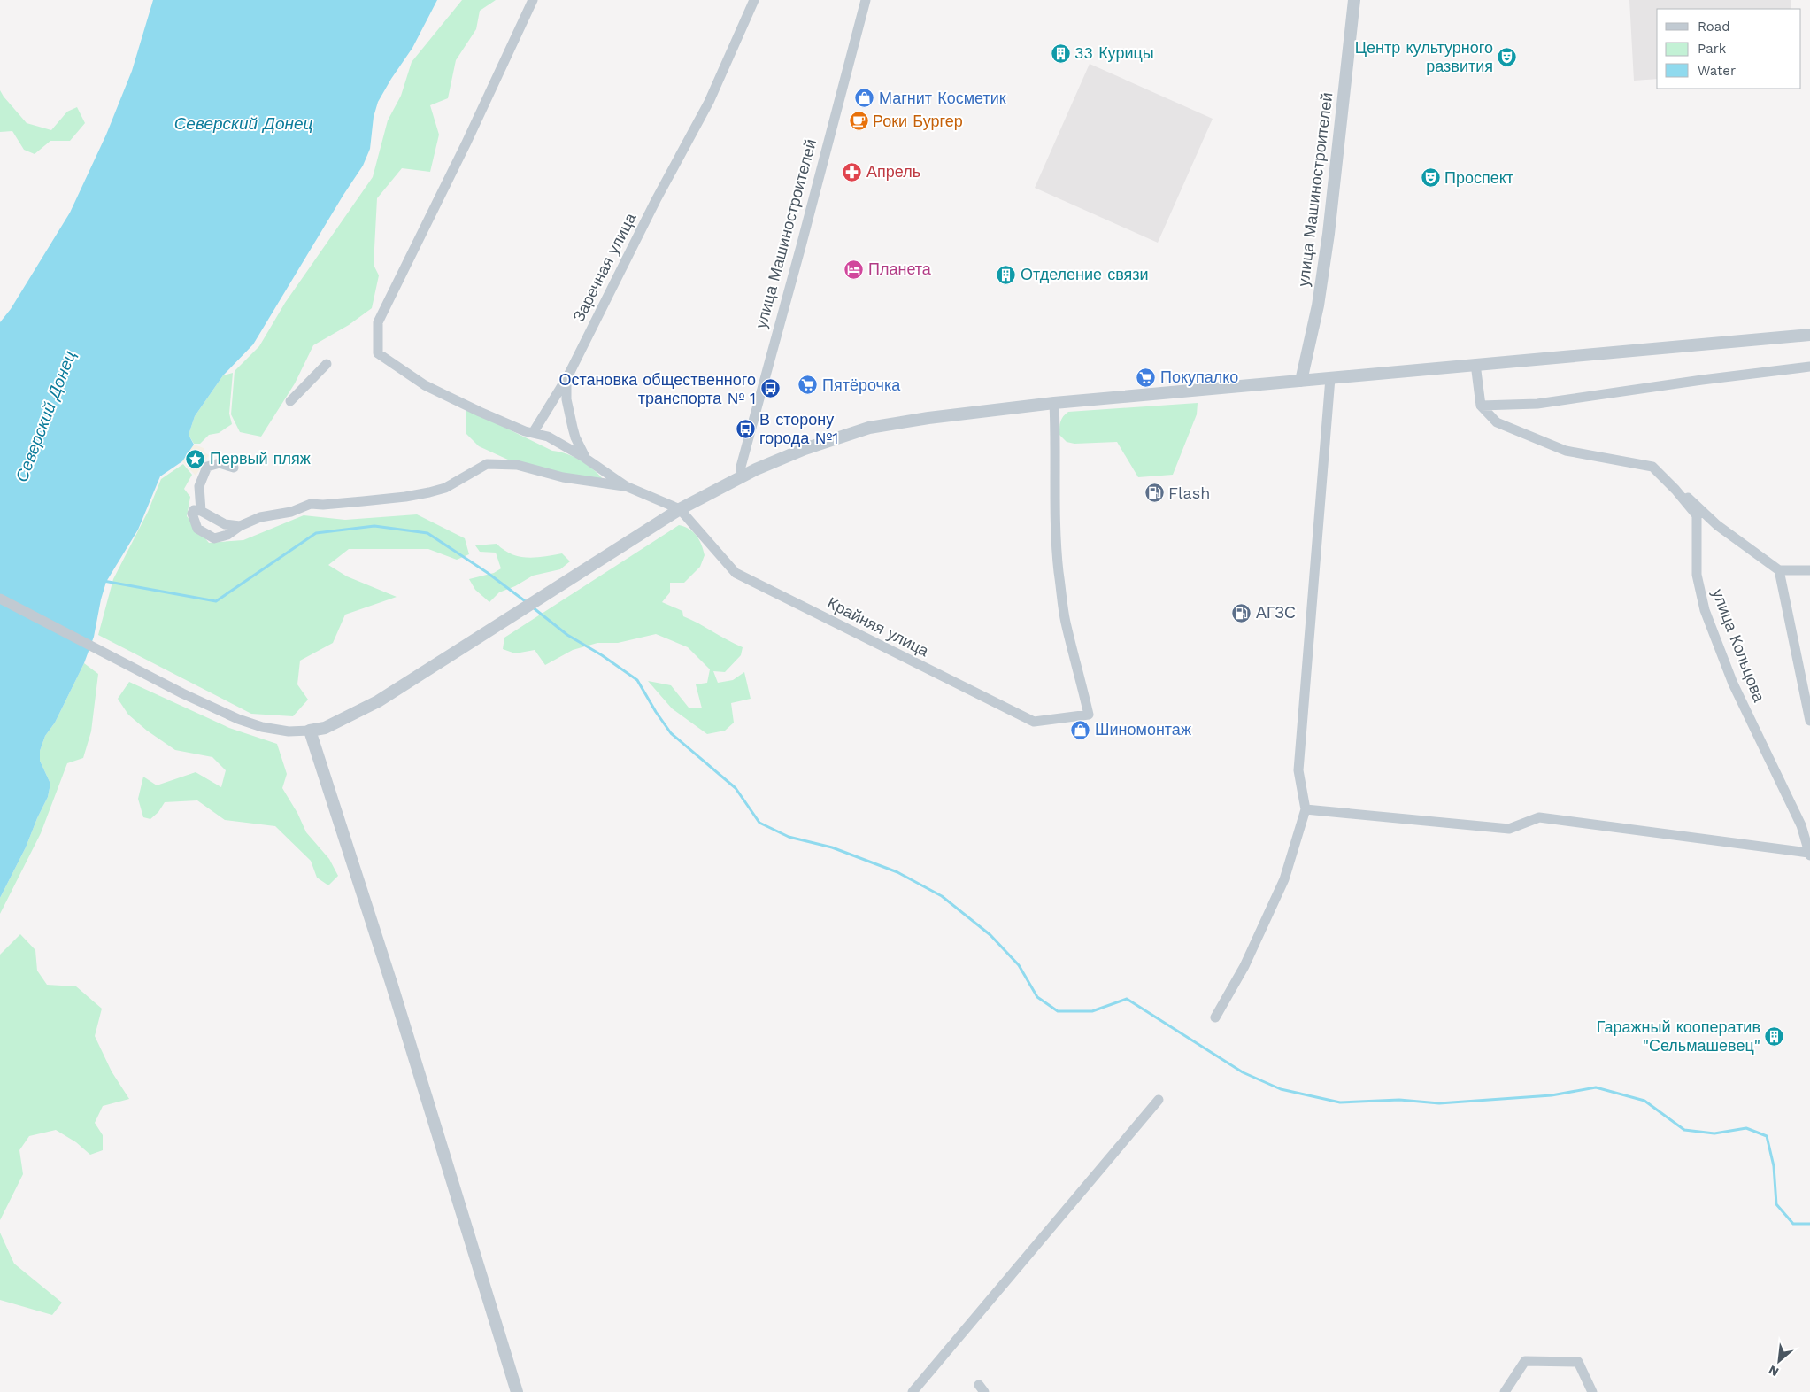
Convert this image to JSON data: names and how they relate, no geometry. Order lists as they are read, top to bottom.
{
  "streets": {
    "street": [
      "улица Машиностроителей",
      "Заречная улица",
      "Крайняя улица",
      "улица Кольцова"
    ]
  },
  "crossings": [
    ["Заречная улица", "Крайняя улица"]
  ],
  "water": ["Северский Донец"],
  "places": {
    "building": ["33 Курицы", "Отделение связи", "Гаражный кооператив \"Сельмашевец\""],
    "theatre": ["Центр культурного развития", "Проспект"],
    "shop": ["Магнит Косметик", "Шиномонтаж"],
    "cafe": ["Роки Бургер"],
    "pharmacy": ["Апрель"],
    "hotel": ["Планета"],
    "supermarket": ["Покупалко", "Пятёрочка"],
    "bus stop": ["Остановка общественного транспорта № 1", "В сторону города №1"],
    "place": ["Первый пляж"],
    "fuel station": ["Flash", "АГЗС"]
  },
  "legend": ["Road", "Park", "Water"],
  "north": "bottom left"
}
